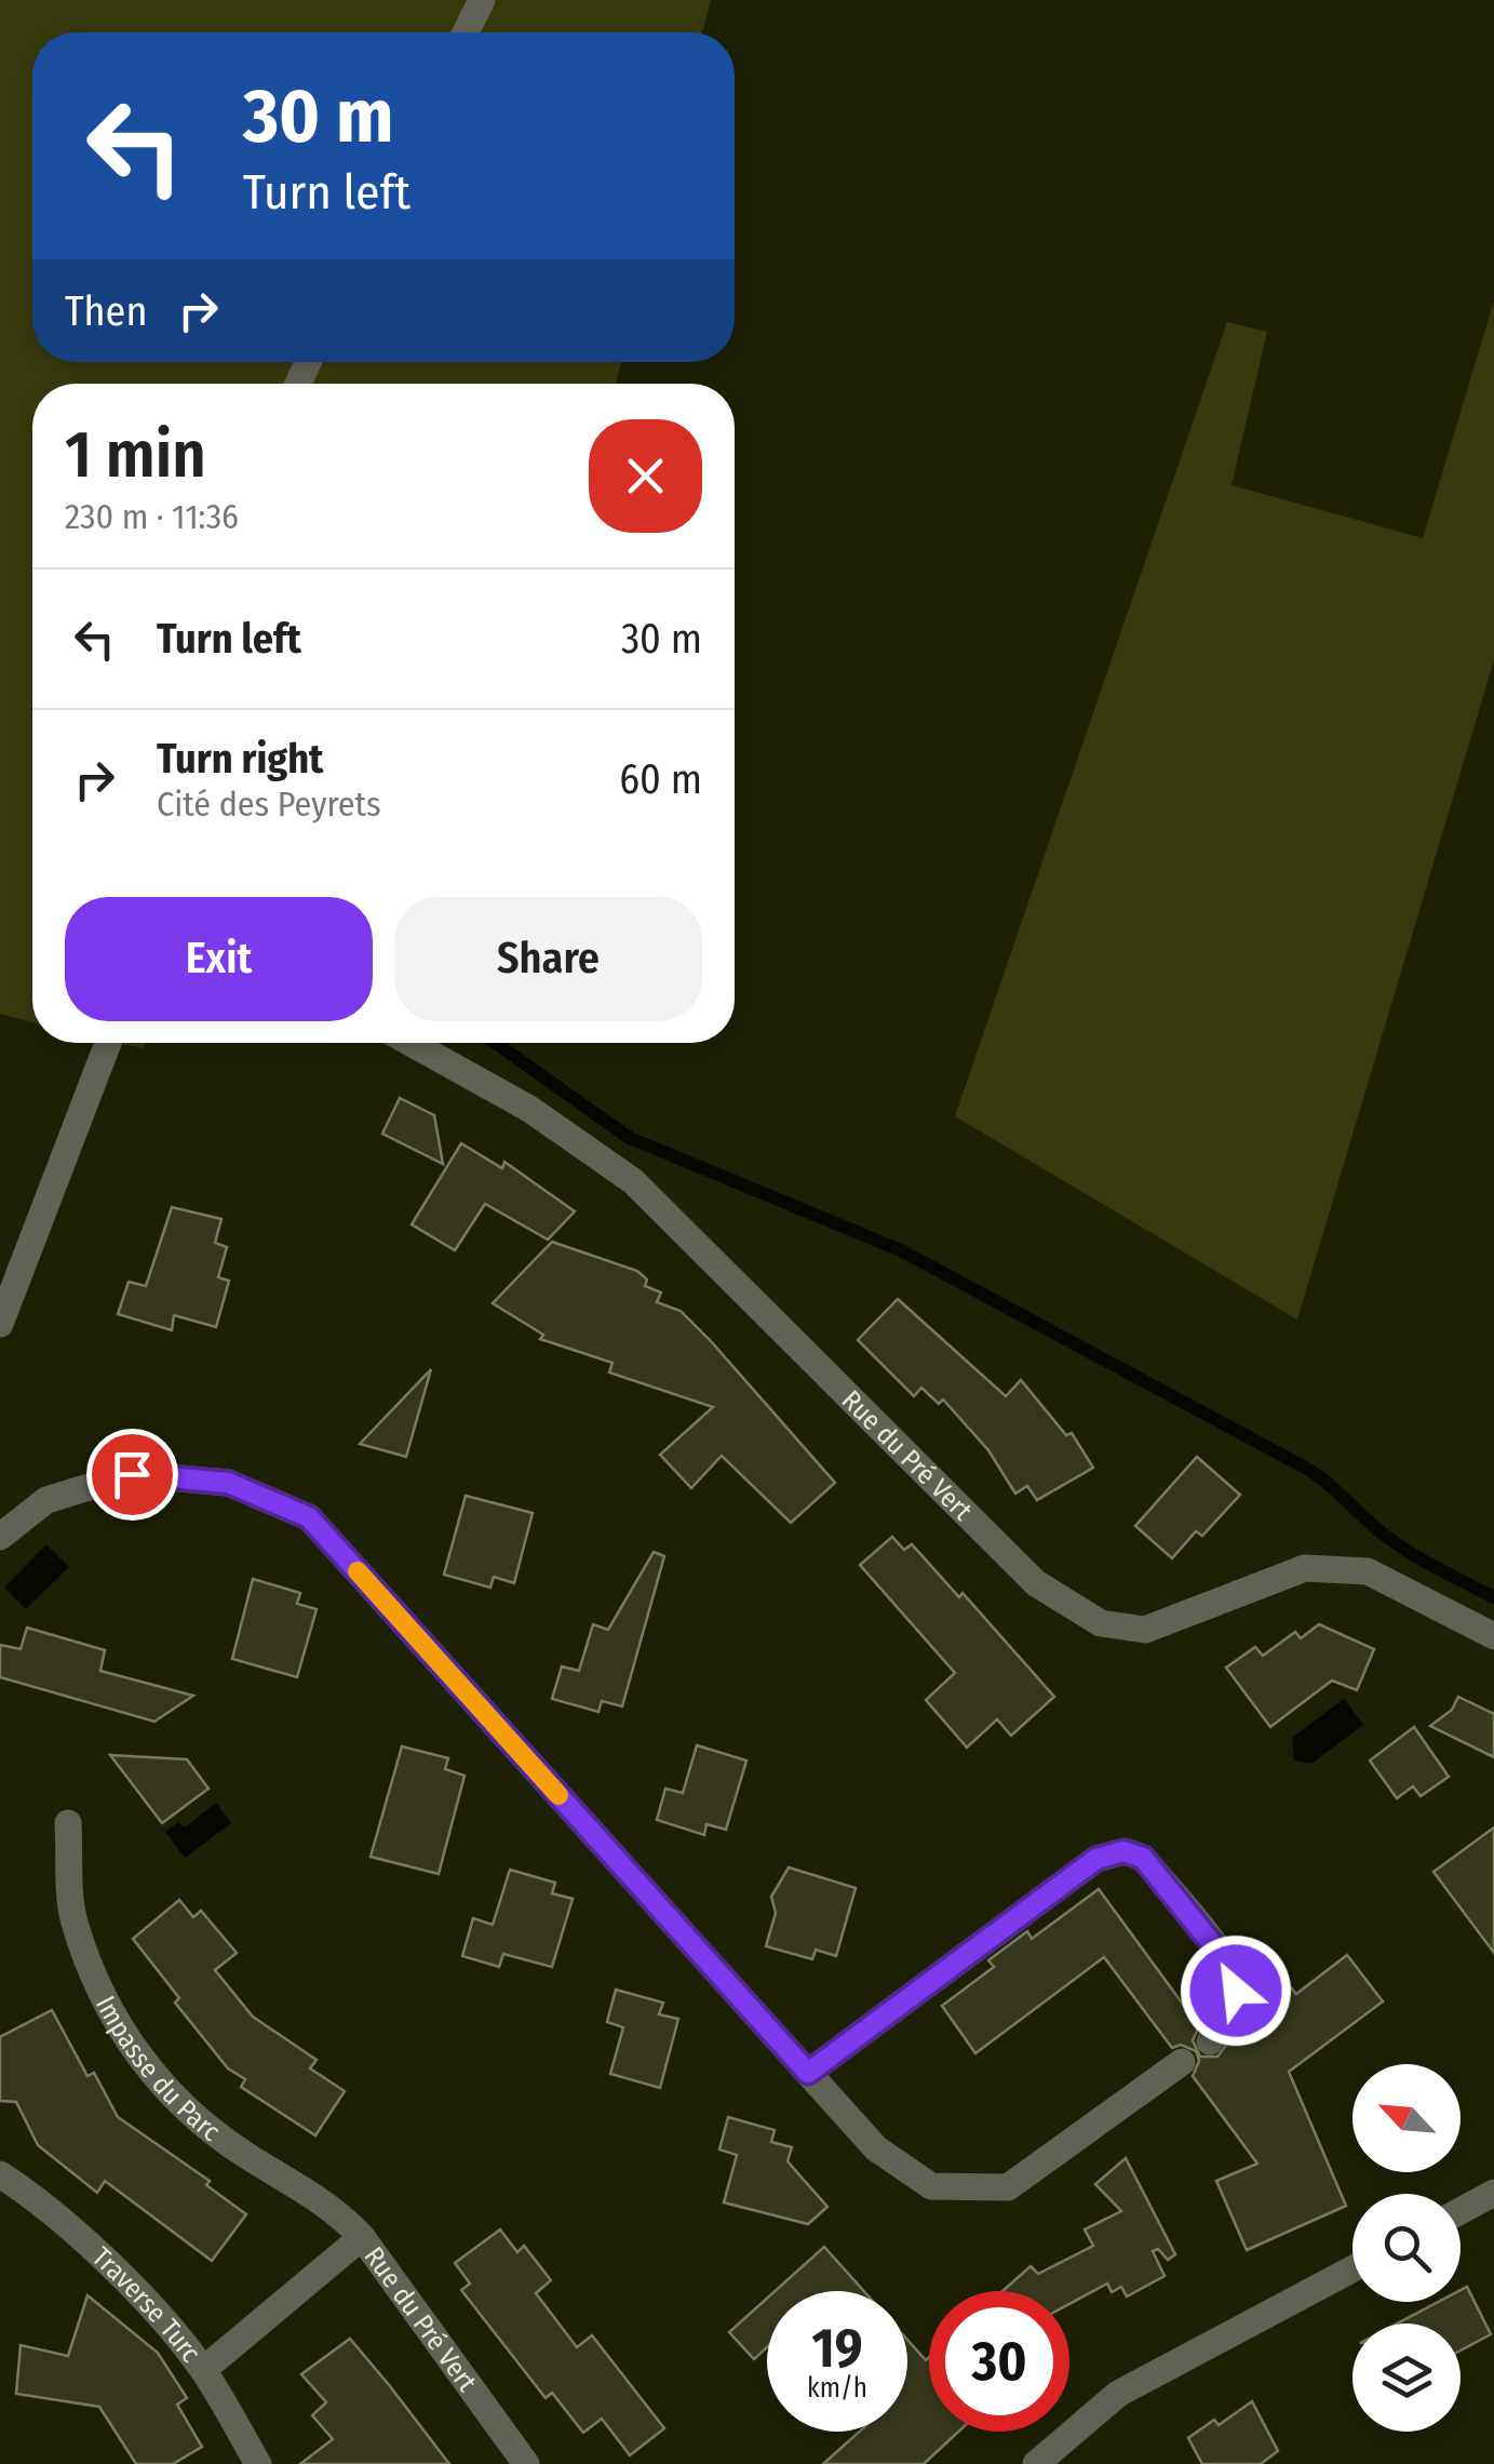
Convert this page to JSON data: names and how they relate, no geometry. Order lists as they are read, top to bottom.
{
  "streets": {
    "street": ["Rue du Pré Vert", "Impasse du Parc", "Traverse Turc"]
  },
  "crossings": [
    ["Rue du Pré Vert", "Impasse du Parc"],
    ["Rue du Pré Vert", "Traverse Turc"]
  ],
  "north": "top left",
  "page": {
    "turn": ["30 m", "Turn left"],
    "then": "Then",
    "heading": ["1 min", "230 m · 11:36"],
    "list": [
      {
        "name": "Turn left",
        "value": "30 m"
      },
      {
        "name": "Turn right",
        "note": "Cité des Peyrets",
        "value": "60 m"
      }
    ],
    "buttons": ["Exit", "Share"],
    "speed": "19 km/h",
    "limit": "30"
  }
}
